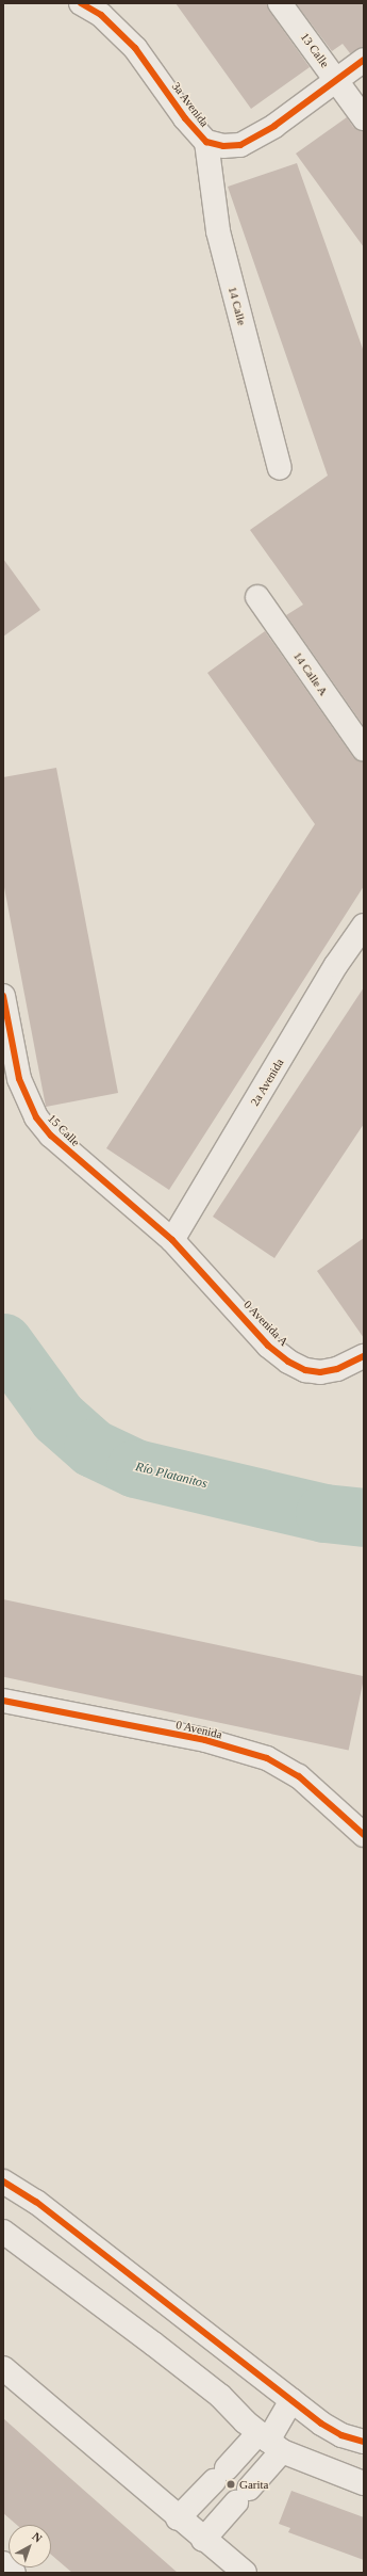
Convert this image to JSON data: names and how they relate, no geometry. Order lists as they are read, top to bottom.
{
  "streets": {
    "street": [
      "13 Calle",
      "3a Avenida",
      "14 Calle",
      "14 Calle A",
      "2a Avenida",
      "15 Calle",
      "0 Avenida A",
      "0 Avenida"
    ]
  },
  "crossings": [
    ["13 Calle", "3a Avenida"],
    ["3a Avenida", "14 Calle"],
    ["2a Avenida", "15 Calle"],
    ["2a Avenida", "0 Avenida A"],
    ["15 Calle", "0 Avenida A"]
  ],
  "water": ["Río Platanitos"],
  "places": ["Garita"],
  "north": "top right"
}
